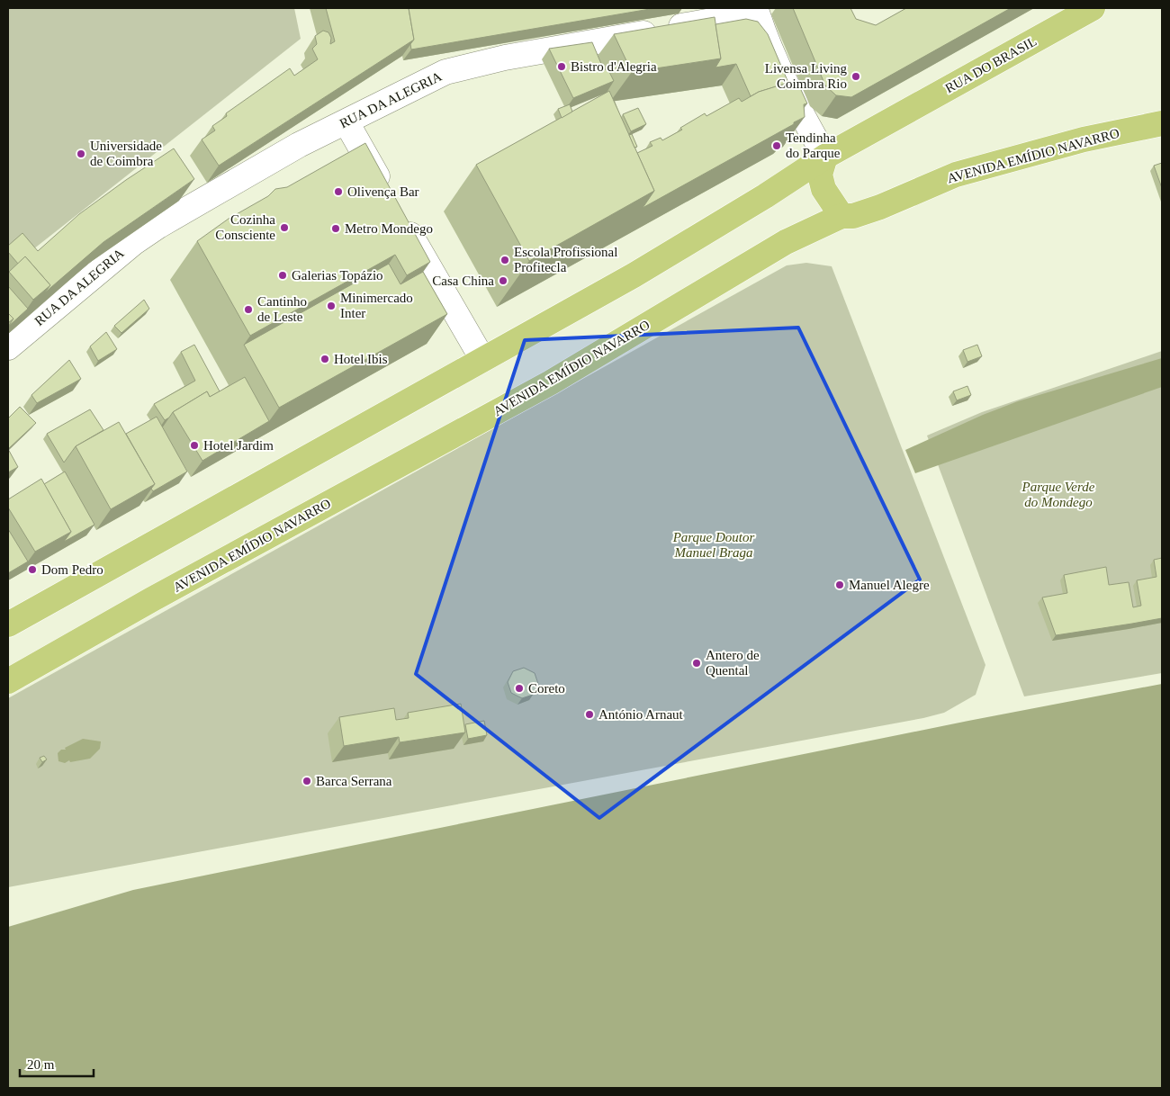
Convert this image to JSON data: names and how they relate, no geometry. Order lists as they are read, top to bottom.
{
  "streets": {
    "main road": ["RUA DO BRASIL", "AVENIDA EMÍDIO NAVARRO"],
    "street": ["RUA DA ALEGRIA"]
  },
  "crossings": [
    ["RUA DO BRASIL", "RUA DA ALEGRIA"]
  ],
  "parks": ["Parque Verde do Mondego", "Parque Doutor Manuel Braga"],
  "places": [
    "Bistro d'Alegria",
    "Livensa Living Coimbra Rio",
    "Tendinha do Parque",
    "Universidade de Coimbra",
    "Olivença Bar",
    "Cozinha Consciente",
    "Metro Mondego",
    "Escola Profissional Profitecla",
    "Galerias Topázio",
    "Casa China",
    "Minimercado Inter",
    "Cantinho de Leste",
    "Hotel Ibis",
    "Hotel Jardim",
    "Dom Pedro",
    "Manuel Alegre",
    "Antero de Quental",
    "Coreto",
    "António Arnaut",
    "Barca Serrana"
  ],
  "scale_bar": "20 m"
}
